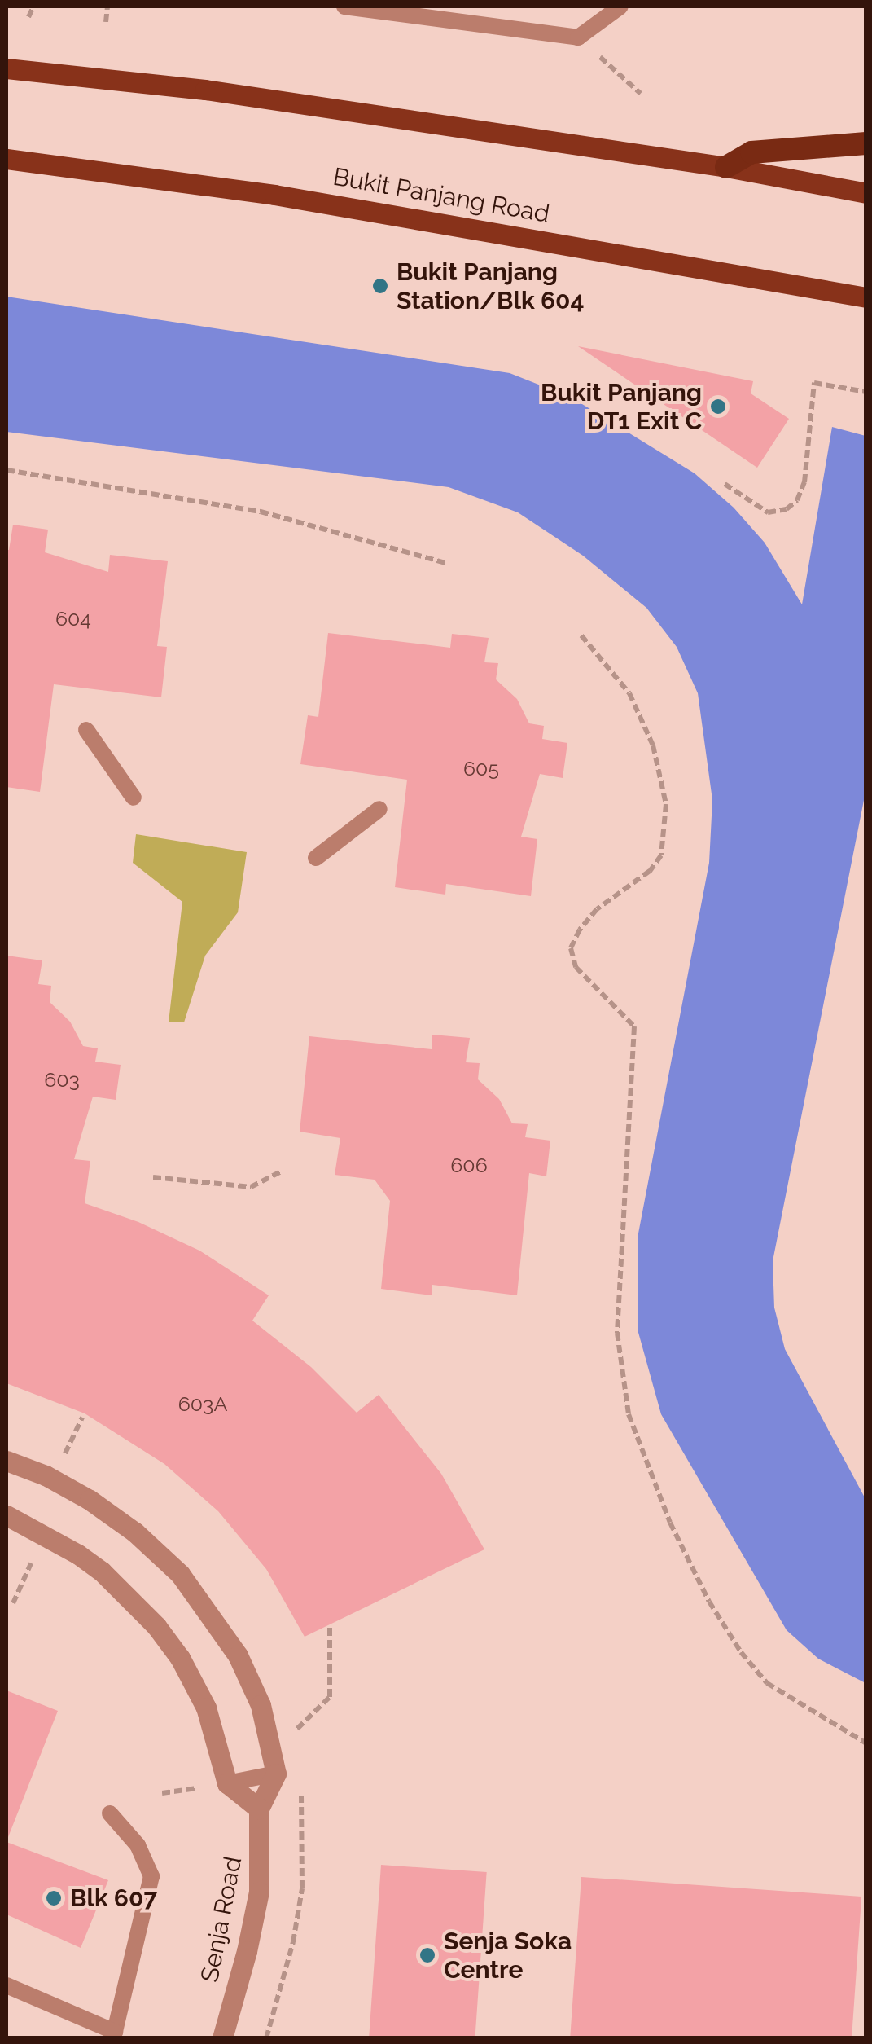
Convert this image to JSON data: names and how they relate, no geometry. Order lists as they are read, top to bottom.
{
  "streets": {
    "main road": ["Bukit Panjang Road"],
    "street": ["Senja Road"]
  },
  "places": [
    "Bukit Panjang Station/Blk 604",
    "Bukit Panjang DT1 Exit C",
    "Blk 607",
    "Senja Soka Centre"
  ],
  "house_numbers": [
    "604",
    "605",
    "603",
    "606",
    "603A"
  ]
}
